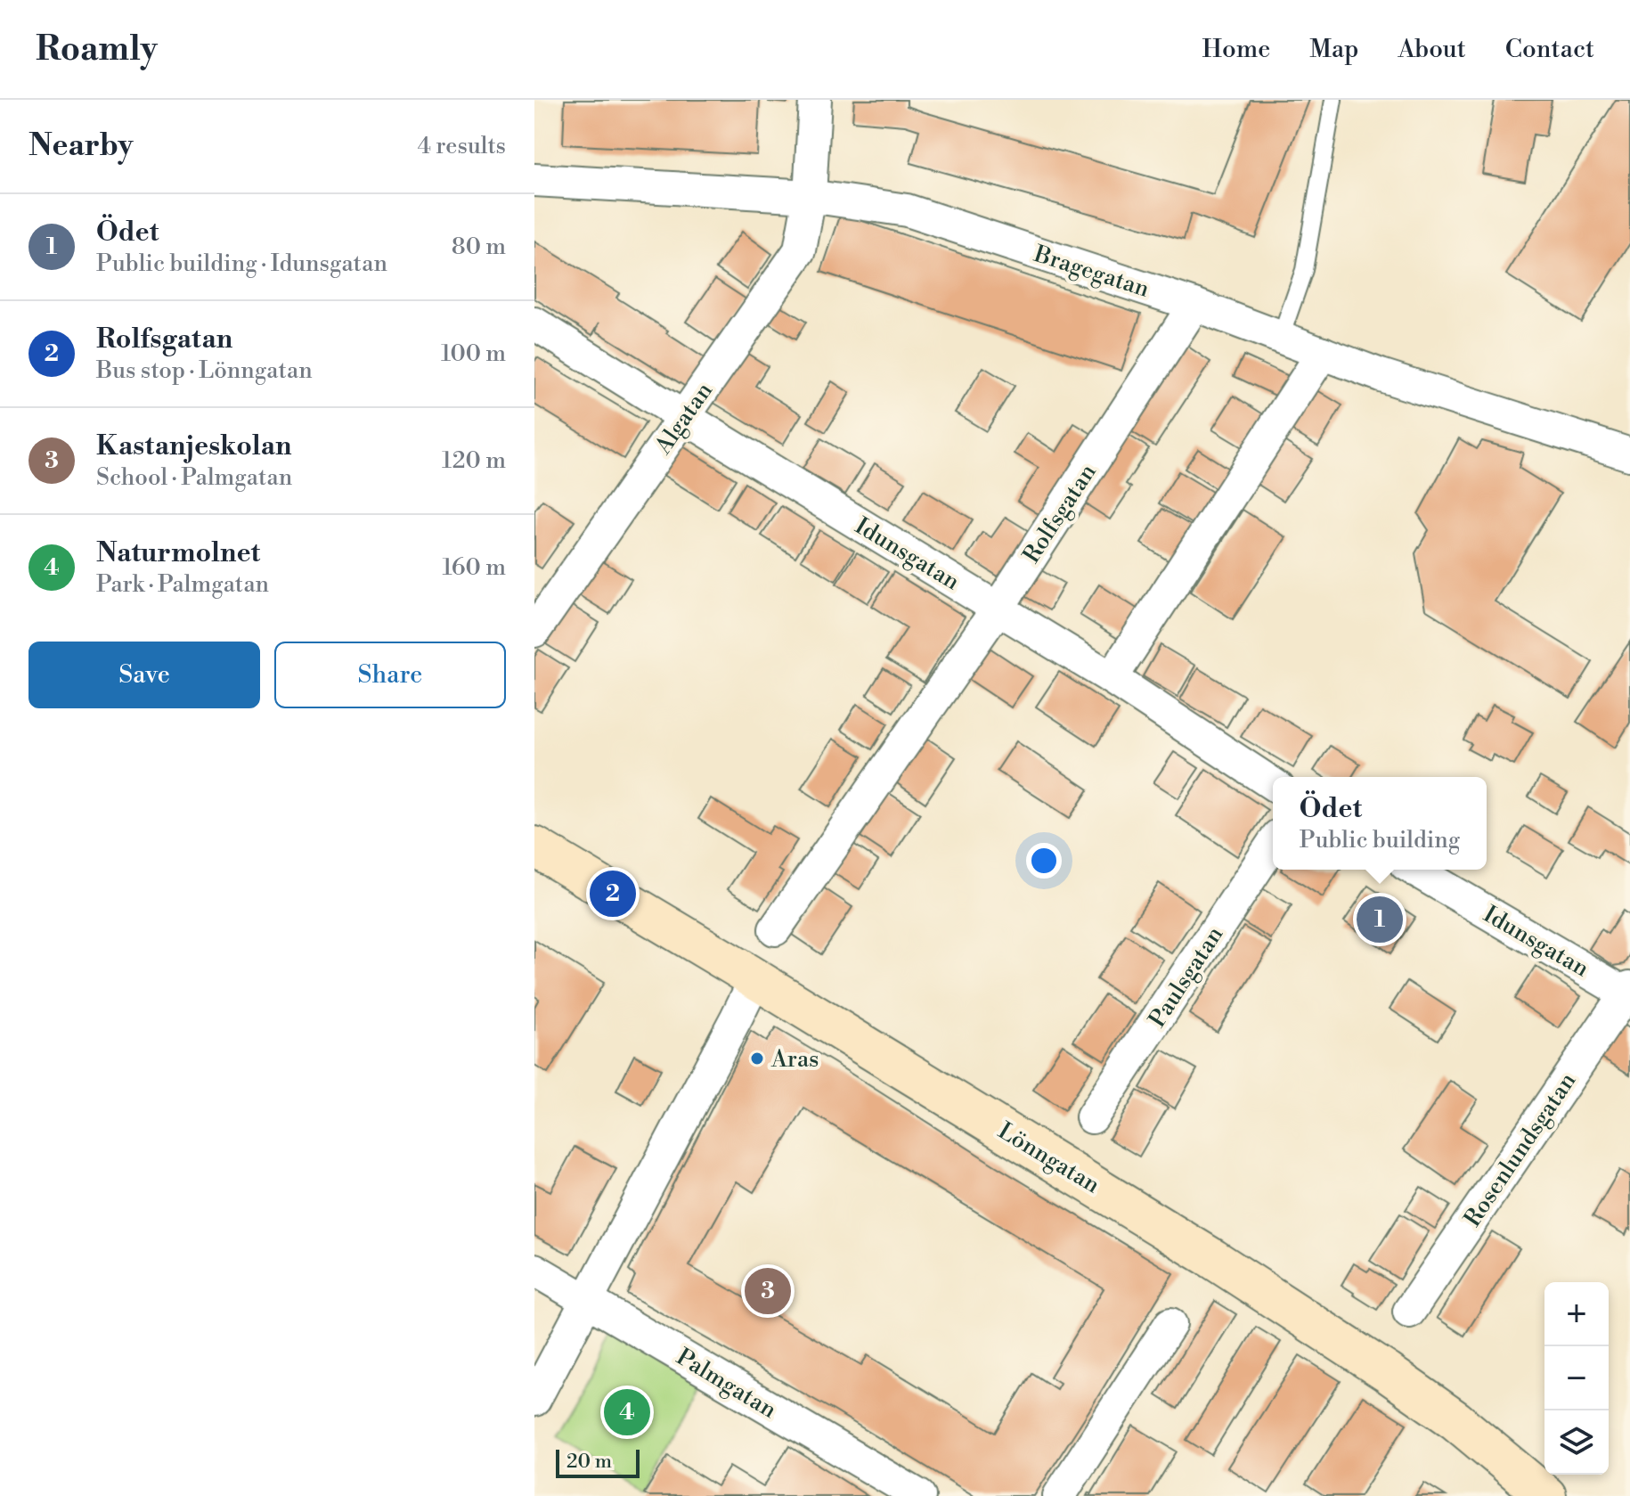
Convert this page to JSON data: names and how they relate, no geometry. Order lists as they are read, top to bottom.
{
  "streets": {
    "street": [
      "Bragegatan",
      "Algatan",
      "Rolfsgatan",
      "Idunsgatan",
      "Paulsgatan",
      "Rosenlundsgatan",
      "Lönngatan",
      "Palmgatan"
    ]
  },
  "crossings": [
    ["Bragegatan", "Algatan"],
    ["Bragegatan", "Rolfsgatan"],
    ["Algatan", "Idunsgatan"],
    ["Rolfsgatan", "Idunsgatan"],
    ["Idunsgatan", "Rosenlundsgatan"]
  ],
  "places": ["Aras"],
  "scale_bar": "20 m",
  "page": {
    "header": "Roamly",
    "nav": [
      "Home",
      "Map",
      "About",
      "Contact"
    ],
    "heading": ["Nearby", "4 results"],
    "list": [
      {
        "mark": "1",
        "name": "Ödet",
        "note": "Public building · Idunsgatan",
        "value": "80 m"
      },
      {
        "mark": "2",
        "name": "Rolfsgatan",
        "note": "Bus stop · Lönngatan",
        "value": "100 m"
      },
      {
        "mark": "3",
        "name": "Kastanjeskolan",
        "note": "School · Palmgatan",
        "value": "120 m"
      },
      {
        "mark": "4",
        "name": "Naturmolnet",
        "note": "Park · Palmgatan",
        "value": "160 m"
      }
    ],
    "buttons": ["Save", "Share"],
    "popup": ["Ödet", "Public building"],
    "pins": [
      "2",
      "1",
      "3",
      "4"
    ],
    "map_buttons": ["+", "−"],
    "scale": "20 m"
  }
}
